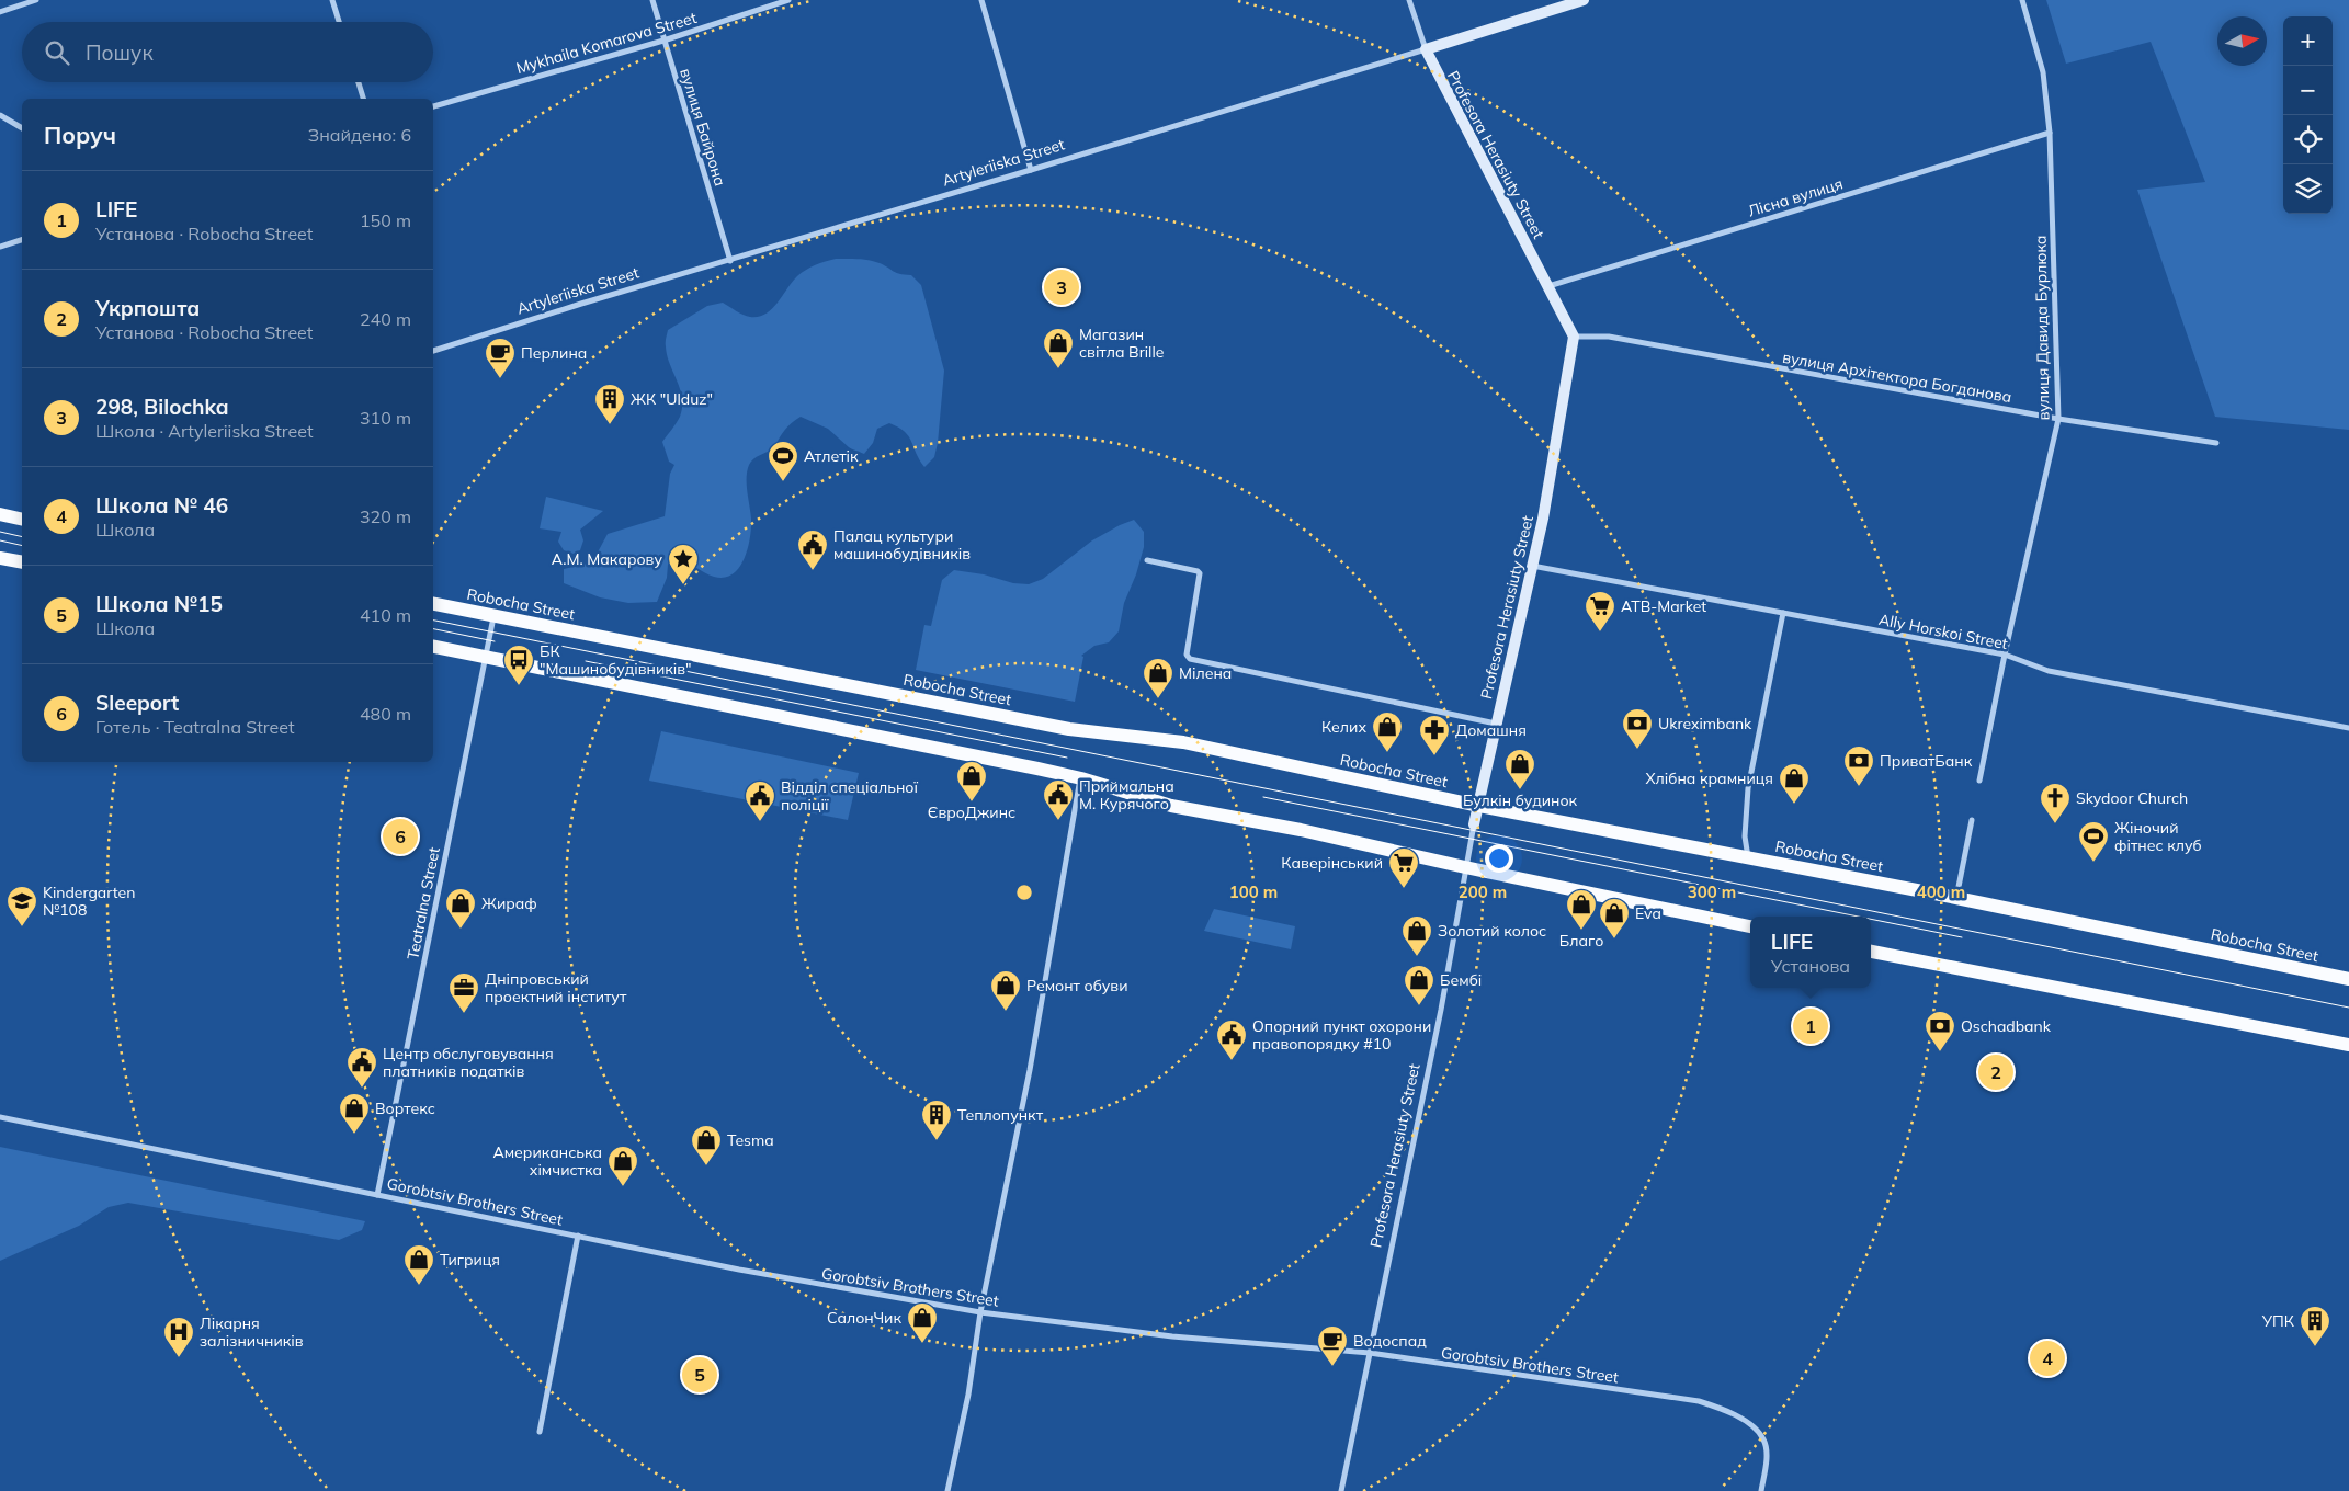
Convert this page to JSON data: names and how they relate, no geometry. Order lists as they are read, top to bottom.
{
  "streets": {
    "main road": ["Robocha Street"],
    "street": [
      "Mykhaila Komarova Street",
      "вулиця Байрона",
      "Profesora Herasiuty Street",
      "Artyleriiska Street",
      "Лісна вулиця",
      "вулиця Давида Бурлюка",
      "вулиця Архітектора Богданова",
      "Ally Horskoi Street",
      "Teatralna Street",
      "Gorobtsiv Brothers Street"
    ]
  },
  "crossings": [
    ["Mykhaila Komarova Street", "вулиця Байрона"],
    ["вулиця Байрона", "Artyleriiska Street"],
    ["Profesora Herasiuty Street", "Artyleriiska Street"],
    ["Profesora Herasiuty Street", "Лісна вулиця"],
    ["Profesora Herasiuty Street", "вулиця Архітектора Богданова"],
    ["Profesora Herasiuty Street", "Robocha Street"],
    ["Profesora Herasiuty Street", "Ally Horskoi Street"],
    ["Profesora Herasiuty Street", "Gorobtsiv Brothers Street"],
    ["Лісна вулиця", "вулиця Давида Бурлюка"],
    ["вулиця Давида Бурлюка", "вулиця Архітектора Богданова"],
    ["вулиця Давида Бурлюка", "Ally Horskoi Street"],
    ["Robocha Street", "Teatralna Street"],
    ["Teatralna Street", "Gorobtsiv Brothers Street"]
  ],
  "places": {
    "shop": [
      "Магазин світла Brille",
      "Мілена",
      "Келих",
      "Булкін будинок",
      "ЄвроДжинс",
      "Хлібна крамниця",
      "Жираф",
      "Благо",
      "Eva",
      "Золотий колос",
      "Бембі",
      "Ремонт обуви",
      "Вортекс",
      "Tesma",
      "Американська хімчистка",
      "Тигриця",
      "СалонЧик"
    ],
    "cafe": ["Перлина", "Водоспад"],
    "building": ["ЖК \"Ulduz\"", "Теплопункт", "УПК"],
    "sports": ["Атлетік", "Жіночий фітнес клуб"],
    "public building": [
      "Палац культури машинобудівників",
      "Приймальна М. Курячого",
      "Відділ спеціальної поліції",
      "Опорний пункт охорони правопорядку #10",
      "Центр обслуговування платників податків"
    ],
    "place": ["А.М. Макарову"],
    "supermarket": ["ATB-Market", "Каверінський"],
    "bus stop": ["БК \"Машинобудівників\""],
    "bank": ["Ukreximbank", "ПриватБанк", "Oschadbank"],
    "pharmacy": ["Домашня"],
    "church": ["Skydoor Church"],
    "school or university": ["Kindergarten №108"],
    "office": ["Дніпровський проектний інститут"],
    "hospital": ["Лікарня залізничників"]
  },
  "north": "right",
  "page": {
    "map_buttons": ["+", "−"],
    "search": "Пошук",
    "heading": ["Поруч", "Знайдено: 6"],
    "list": [
      {
        "mark": "1",
        "name": "LIFE",
        "note": "Установа · Robocha Street",
        "value": "150 m"
      },
      {
        "mark": "2",
        "name": "Укрпошта",
        "note": "Установа · Robocha Street",
        "value": "240 m"
      },
      {
        "mark": "3",
        "name": "298, Bilochka",
        "note": "Школа · Artyleriiska Street",
        "value": "310 m"
      },
      {
        "mark": "4",
        "name": "Школа № 46",
        "note": "Школа",
        "value": "320 m"
      },
      {
        "mark": "5",
        "name": "Школа №15",
        "note": "Школа",
        "value": "410 m"
      },
      {
        "mark": "6",
        "name": "Sleeport",
        "note": "Готель · Teatralna Street",
        "value": "480 m"
      }
    ],
    "pins": [
      "3",
      "6",
      "1",
      "2",
      "4",
      "5"
    ],
    "popup": ["LIFE", "Установа"]
  },
  "rings": [
    "100 m",
    "200 m",
    "300 m",
    "400 m"
  ]
}
